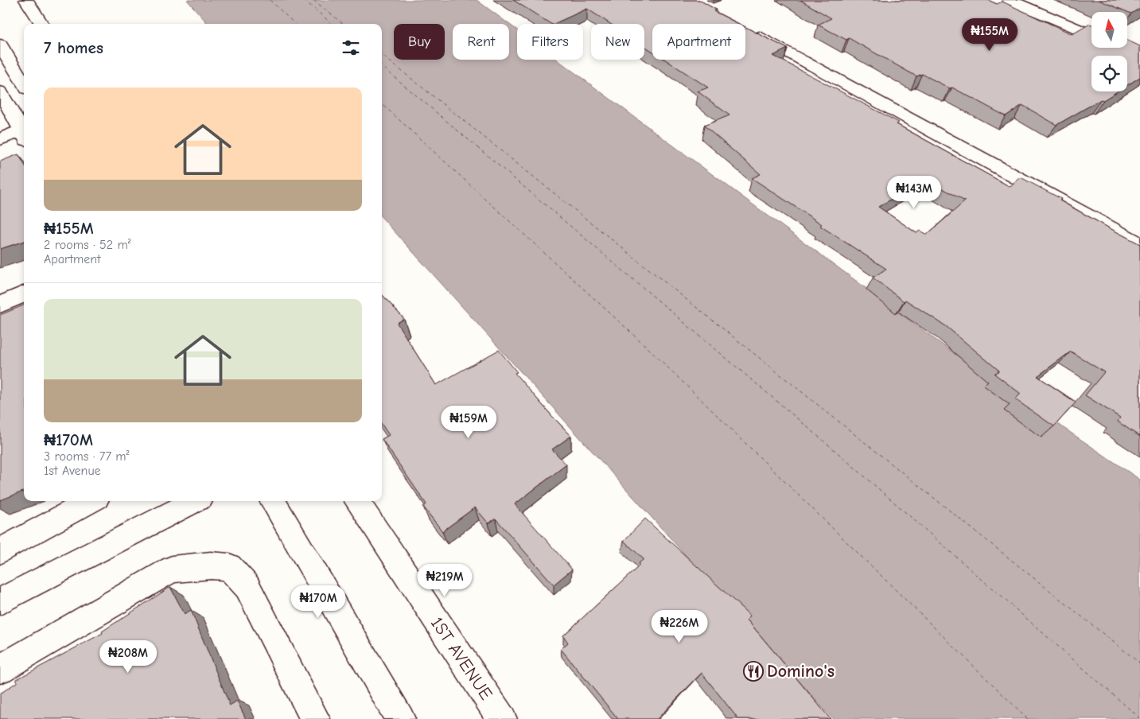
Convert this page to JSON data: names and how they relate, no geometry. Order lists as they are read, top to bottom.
{
  "streets": {
    "street": ["1ST AVENUE"]
  },
  "places": {
    "restaurant": ["Domino's"]
  },
  "north": "top",
  "page": {
    "price": [
      "₦155M",
      "₦143M",
      "₦159M",
      "₦219M",
      "₦170M",
      "₦226M",
      "₦208M"
    ],
    "chip": [
      "Buy",
      "Rent",
      "Filters",
      "New",
      "Apartment"
    ],
    "heading": "7 homes",
    "list": [
      {
        "name": "₦155M",
        "note": "2 rooms · 52 m² · Apartment"
      },
      {
        "name": "₦170M",
        "note": "3 rooms · 77 m² · 1st Avenue"
      }
    ]
  }
}
